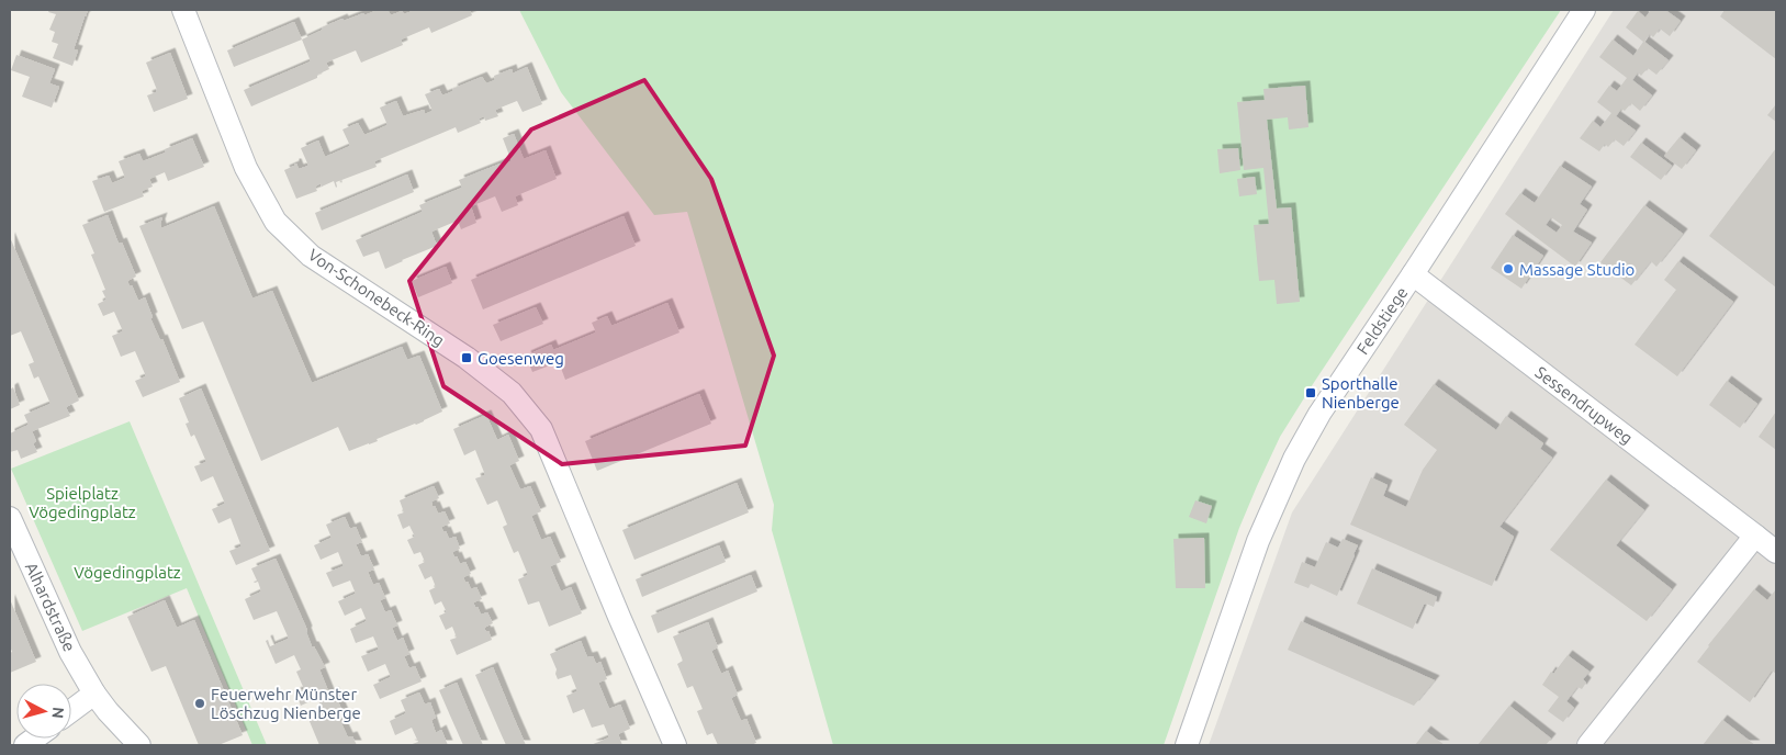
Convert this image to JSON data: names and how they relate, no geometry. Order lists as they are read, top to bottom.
{
  "streets": {
    "street": [
      "Von-Schonebeck-Ring",
      "Feldstiege",
      "Sessendrupweg",
      "Alhardstraße"
    ]
  },
  "crossings": [
    ["Feldstiege", "Sessendrupweg"]
  ],
  "parks": ["Spielplatz Vögedingplatz", "Vögedingplatz"],
  "places": {
    "other": ["Massage Studio", "Feuerwehr Münster Löschzug Nienberge"],
    "transit": ["Goesenweg", "Sporthalle Nienberge"]
  },
  "north": "right"
}
